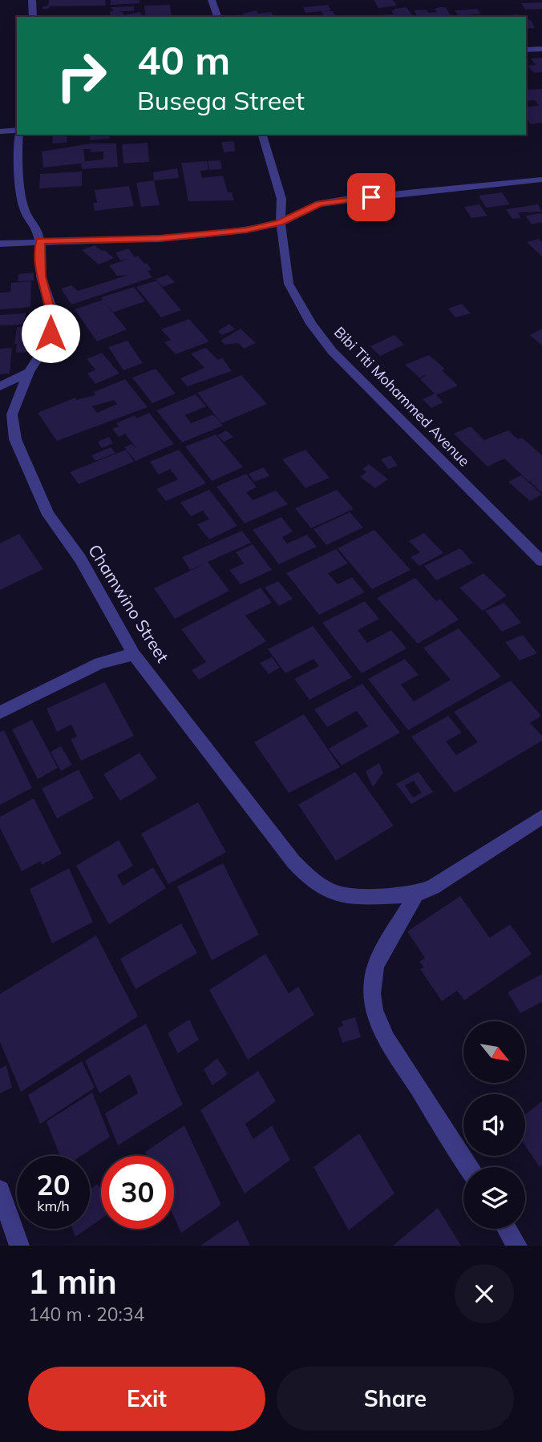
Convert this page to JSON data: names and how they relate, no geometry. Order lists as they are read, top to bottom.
{
  "streets": {
    "street": ["Bibi Titi Mohammed Avenue", "Chamwino Street"]
  },
  "north": "bottom right",
  "page": {
    "turn": ["40 m", "Busega Street"],
    "speed": "20 km/h",
    "limit": "30",
    "heading": ["1 min", "140 m · 20:34"],
    "buttons": ["Exit", "Share"]
  }
}
